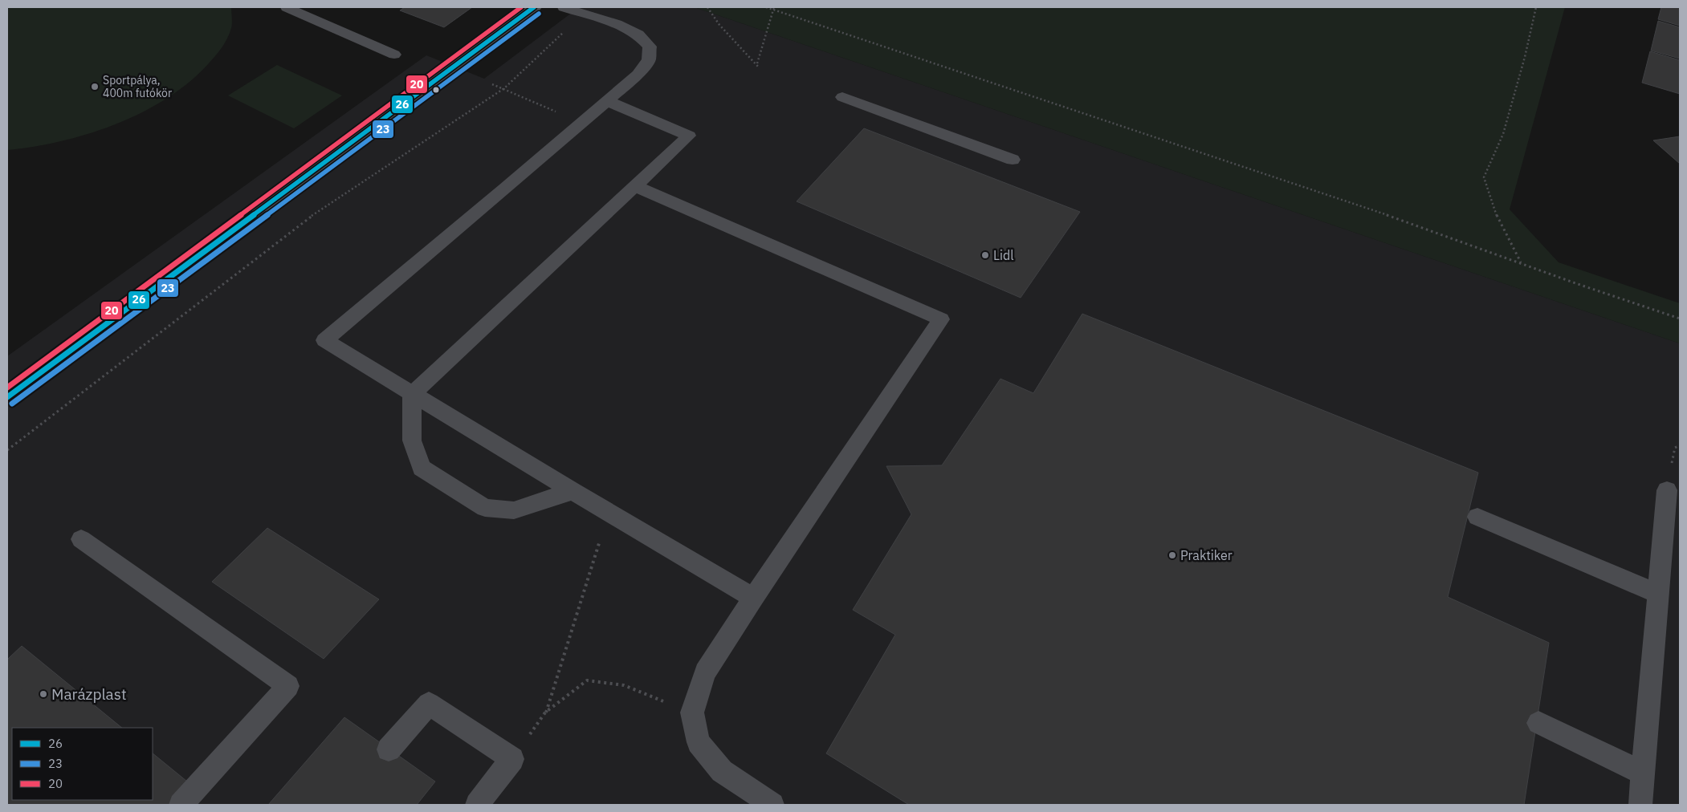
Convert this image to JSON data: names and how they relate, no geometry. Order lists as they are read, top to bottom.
{
  "places": [
    "Sportpálya, 400m futókör",
    "Lidl",
    "Praktiker",
    "Marázplast"
  ],
  "lines": ["transit line 26", "transit line 20", "transit line 23"],
  "legend": ["26", "23", "20"]
}
